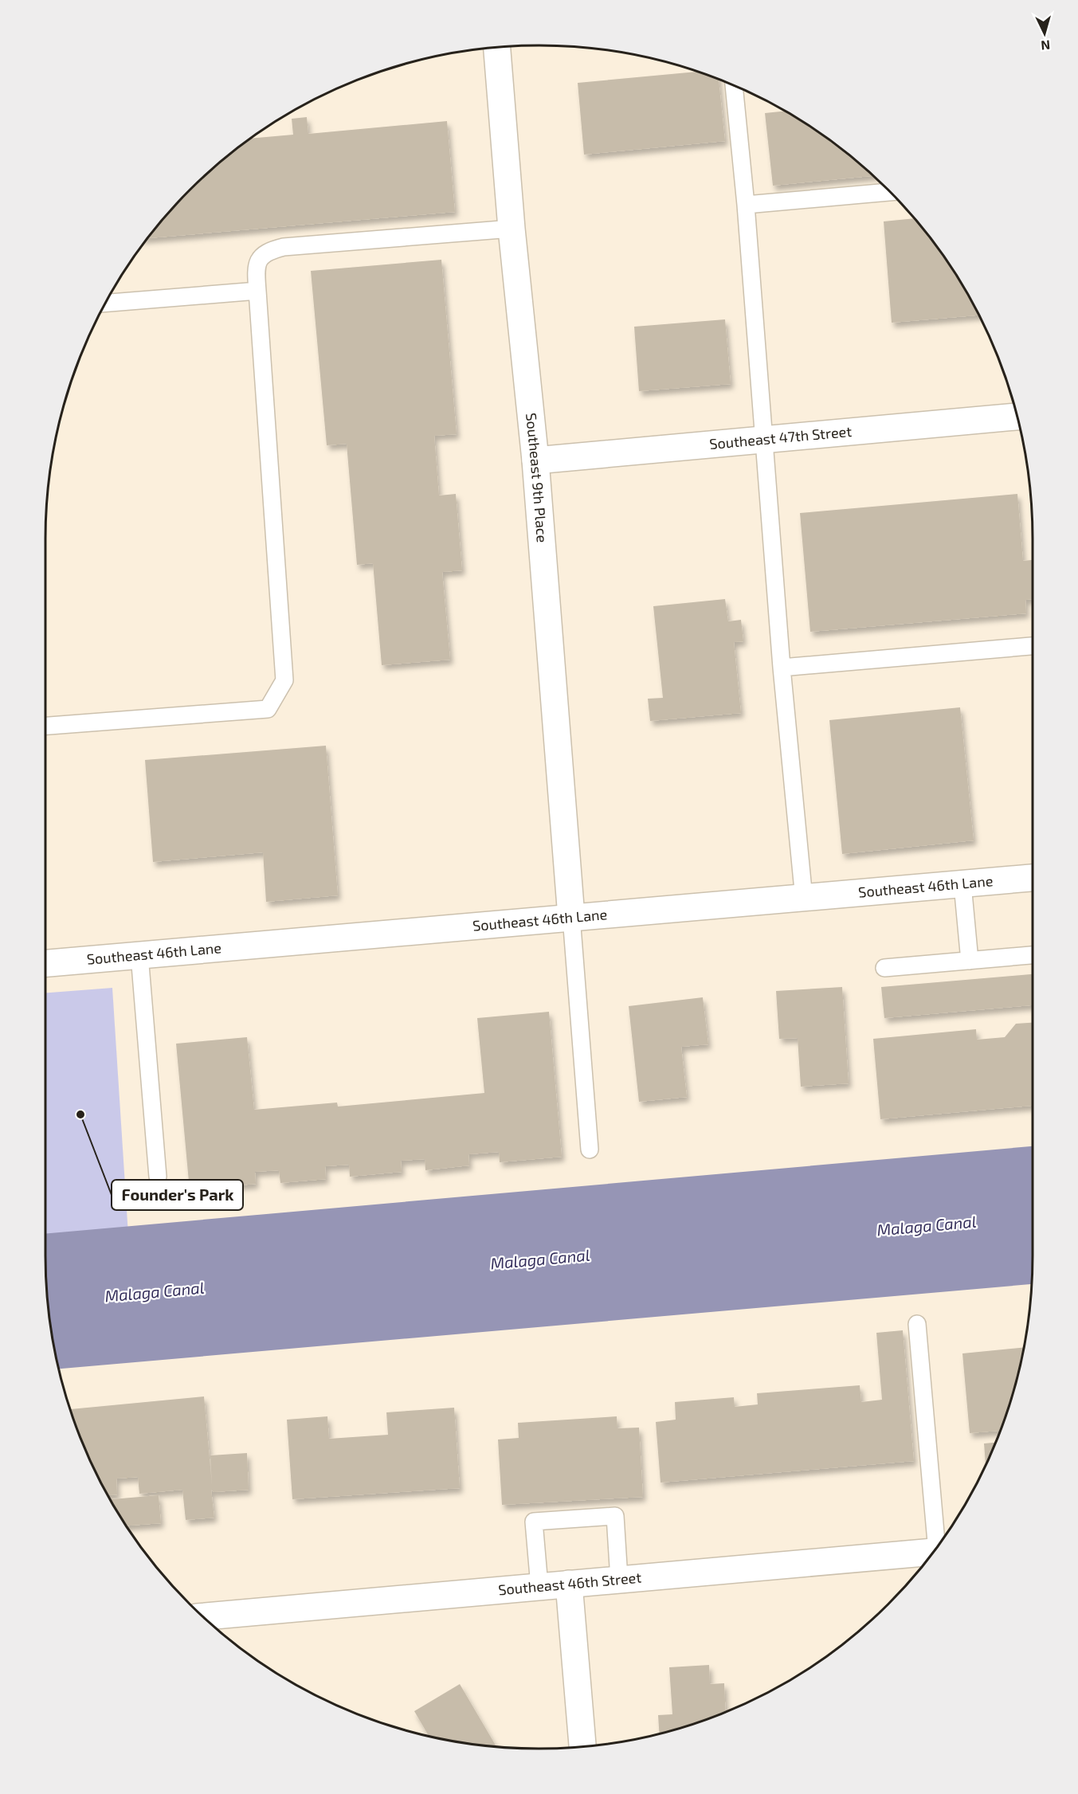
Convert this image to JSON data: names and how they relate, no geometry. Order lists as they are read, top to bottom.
{
  "streets": {
    "street": [
      "Southeast 47th Street",
      "Southeast 9th Place",
      "Southeast 46th Lane",
      "Southeast 46th Street"
    ]
  },
  "crossings": [
    ["Southeast 47th Street", "Southeast 9th Place"],
    ["Southeast 9th Place", "Southeast 46th Lane"]
  ],
  "water": ["Malaga Canal"],
  "places": ["Founder's Park"],
  "north": "bottom"
}
